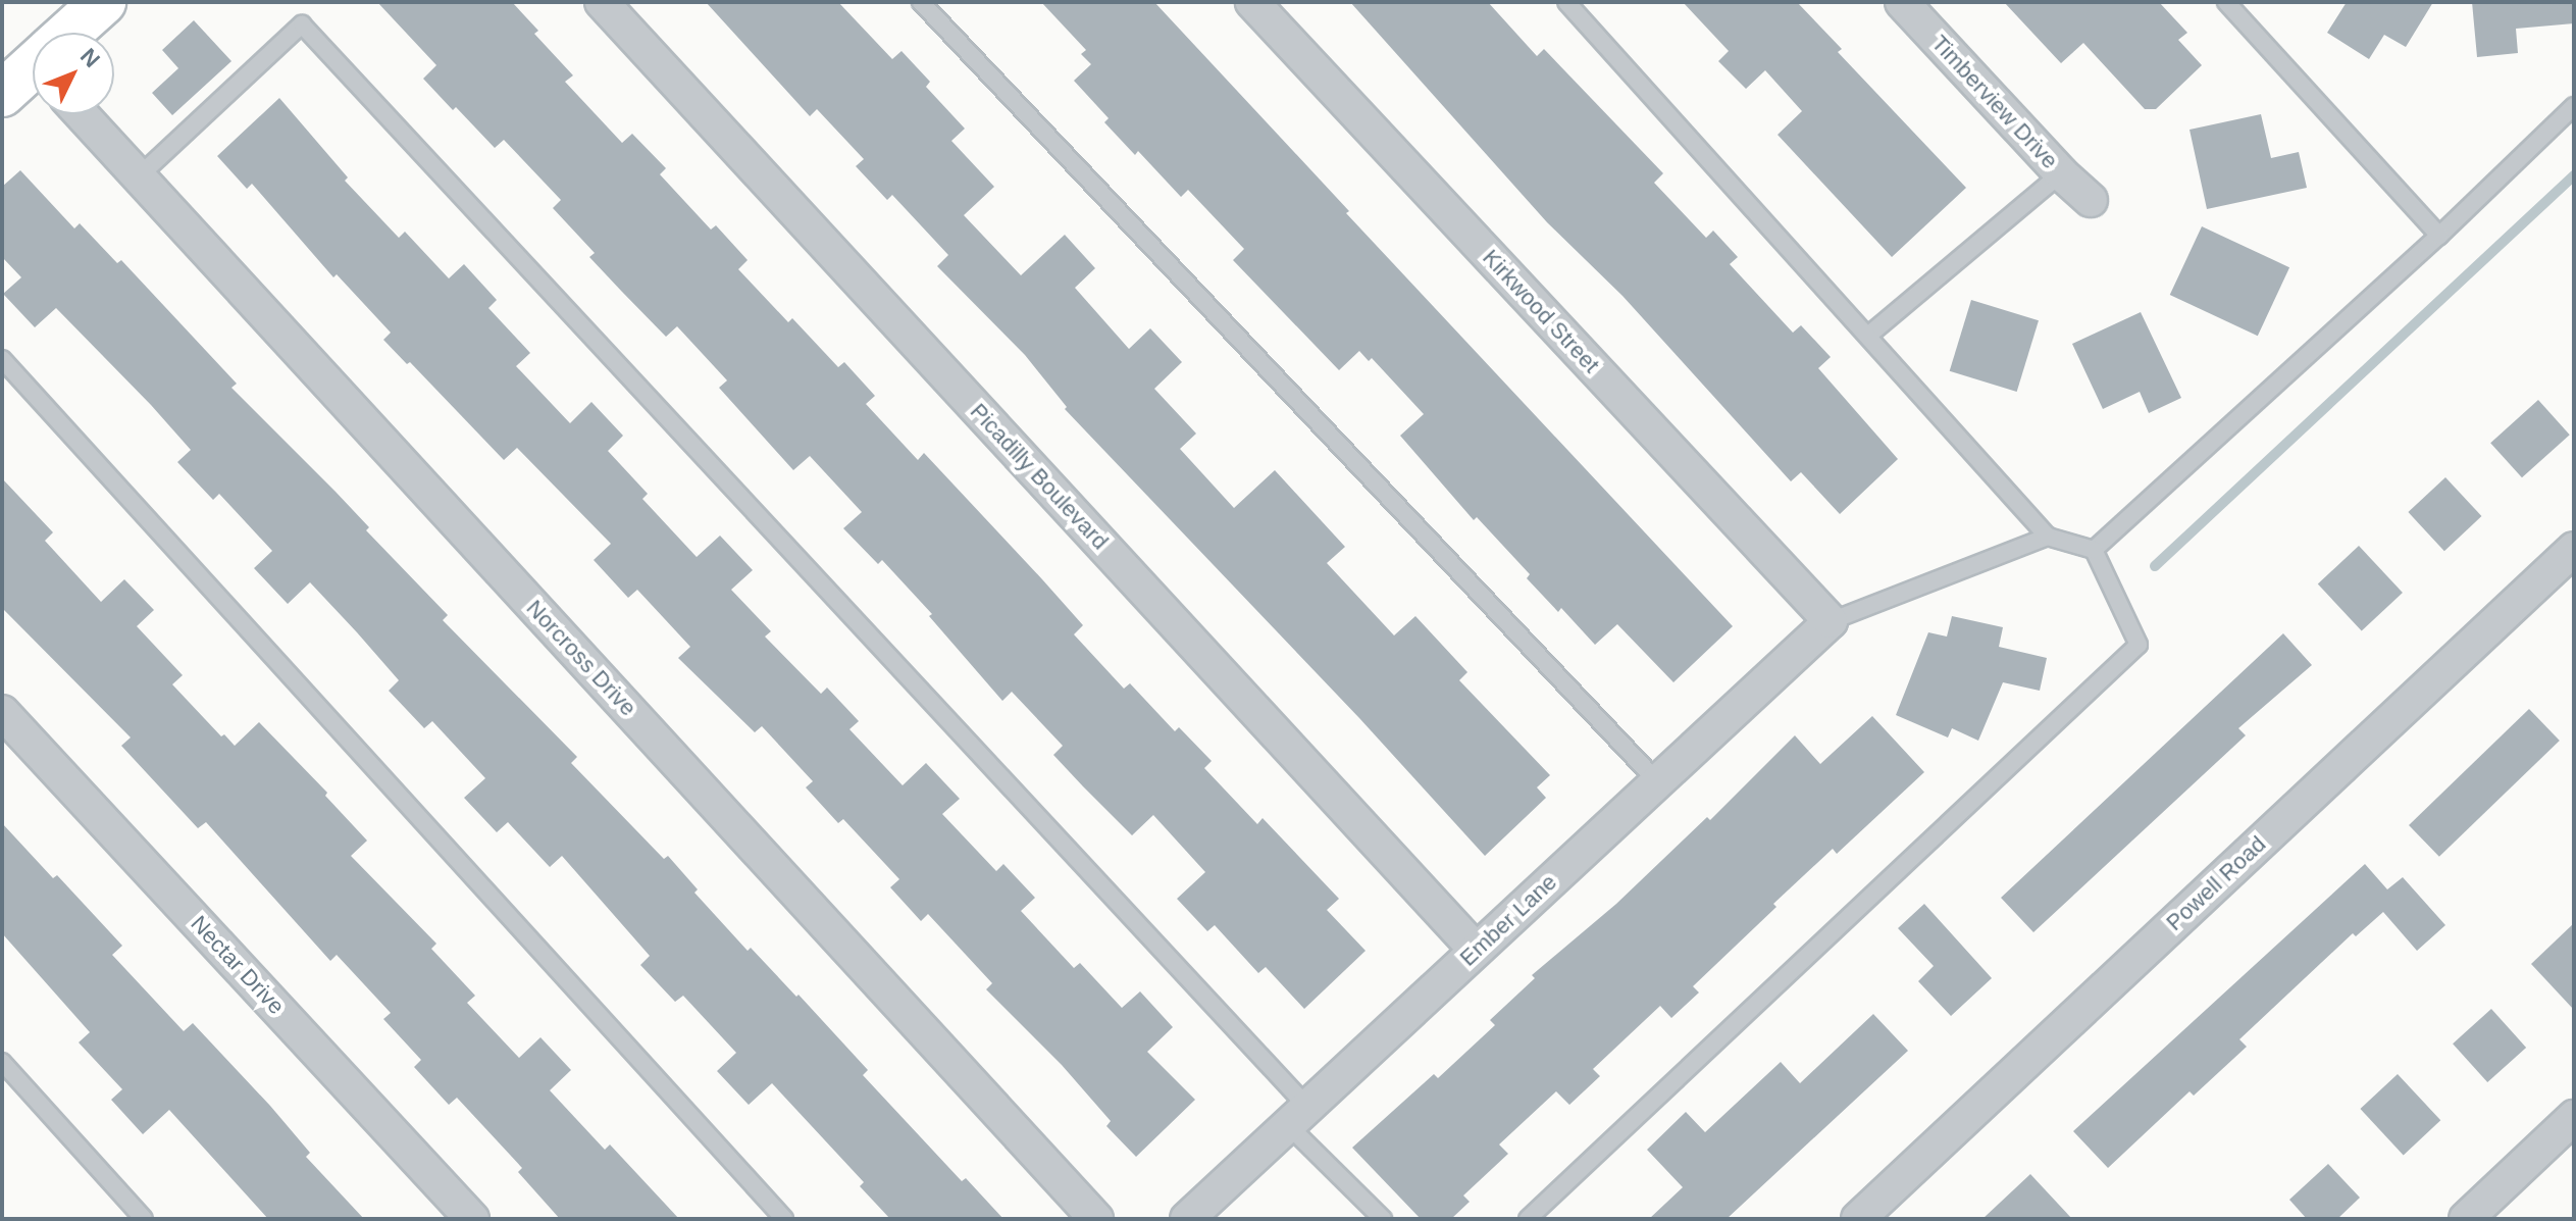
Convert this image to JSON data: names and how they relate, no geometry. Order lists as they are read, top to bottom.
{
  "streets": {
    "street": [
      "Timberview Drive",
      "Kirkwood Street",
      "Picadilly Boulevard",
      "Norcross Drive",
      "Powell Road",
      "Ember Lane",
      "Nectar Drive"
    ]
  },
  "crossings": [
    ["Kirkwood Street", "Ember Lane"],
    ["Picadilly Boulevard", "Ember Lane"]
  ],
  "north": "top right"
}
